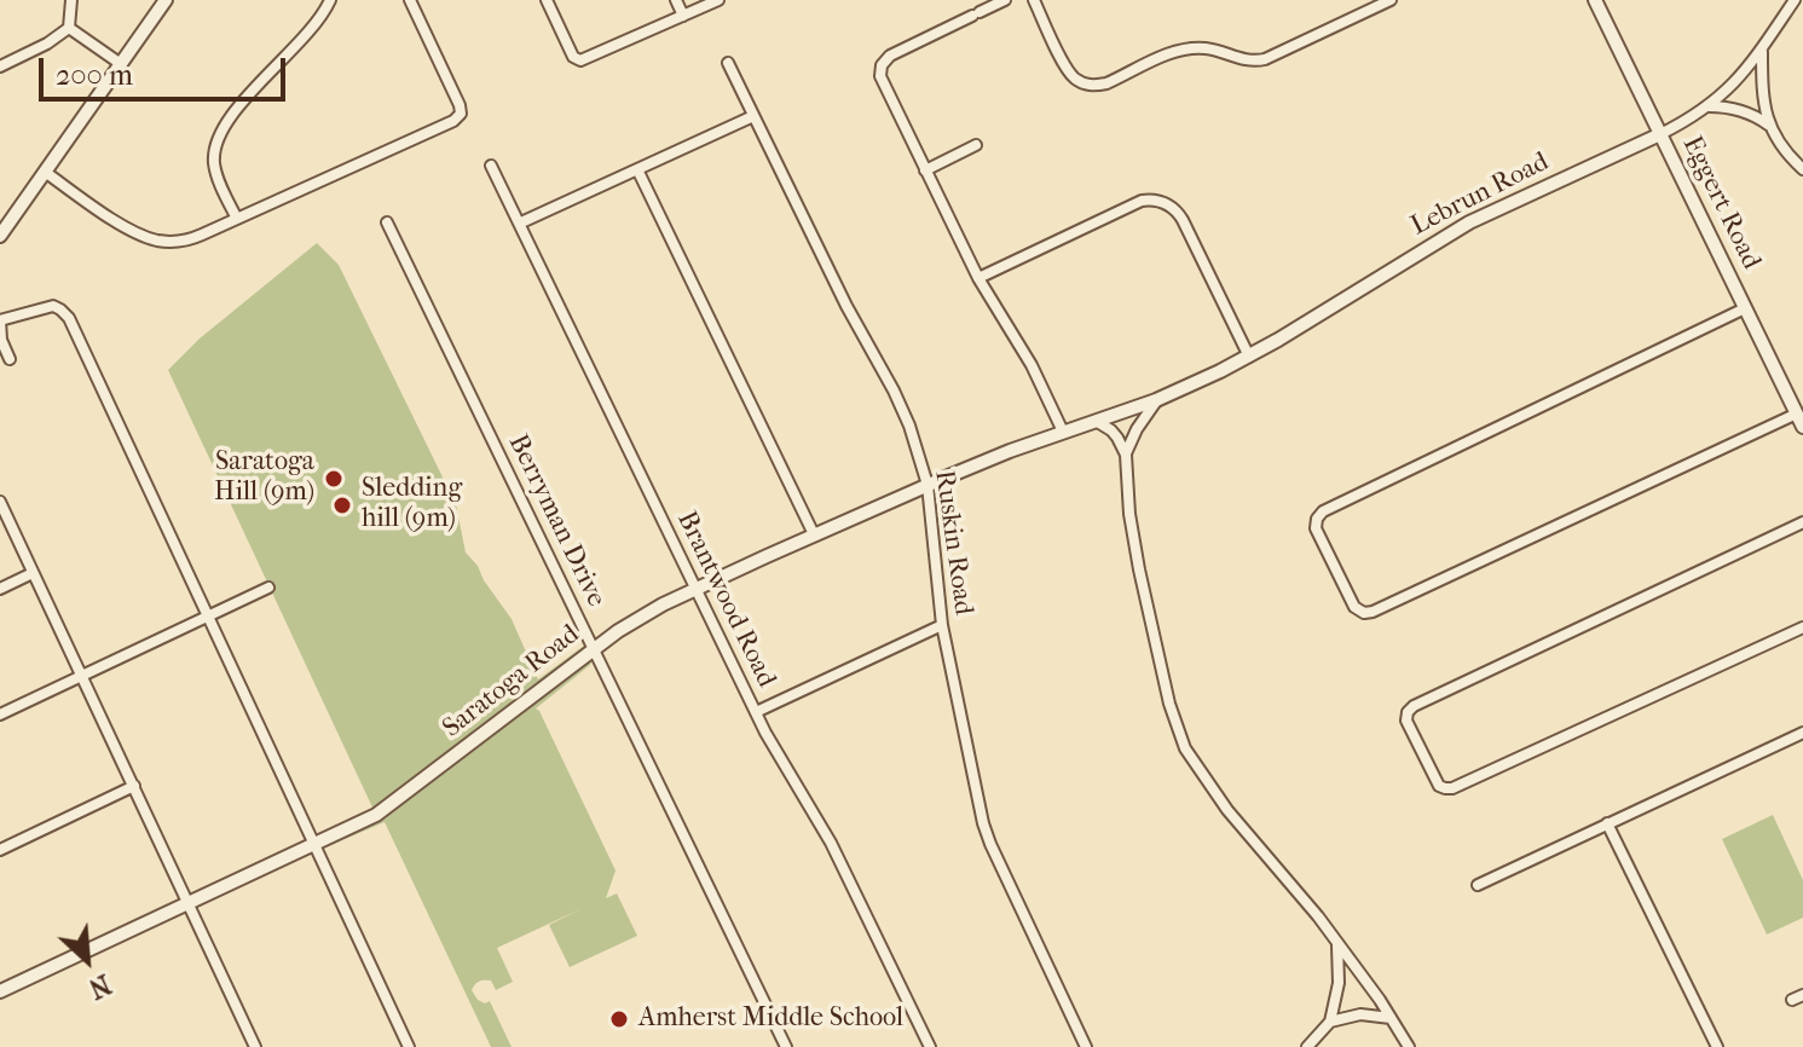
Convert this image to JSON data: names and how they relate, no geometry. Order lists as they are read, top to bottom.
{
  "streets": {
    "street": [
      "Lebrun Road",
      "Eggert Road",
      "Berryman Drive",
      "Ruskin Road",
      "Brantwood Road",
      "Saratoga Road"
    ]
  },
  "crossings": [
    ["Lebrun Road", "Eggert Road"],
    ["Lebrun Road", "Saratoga Road"],
    ["Berryman Drive", "Saratoga Road"],
    ["Ruskin Road", "Saratoga Road"],
    ["Brantwood Road", "Saratoga Road"]
  ],
  "places": ["Saratoga Hill (9m)", "Sledding hill (9m)", "Amherst Middle School"],
  "scale_bar": "200 m",
  "north": "bottom right"
}
